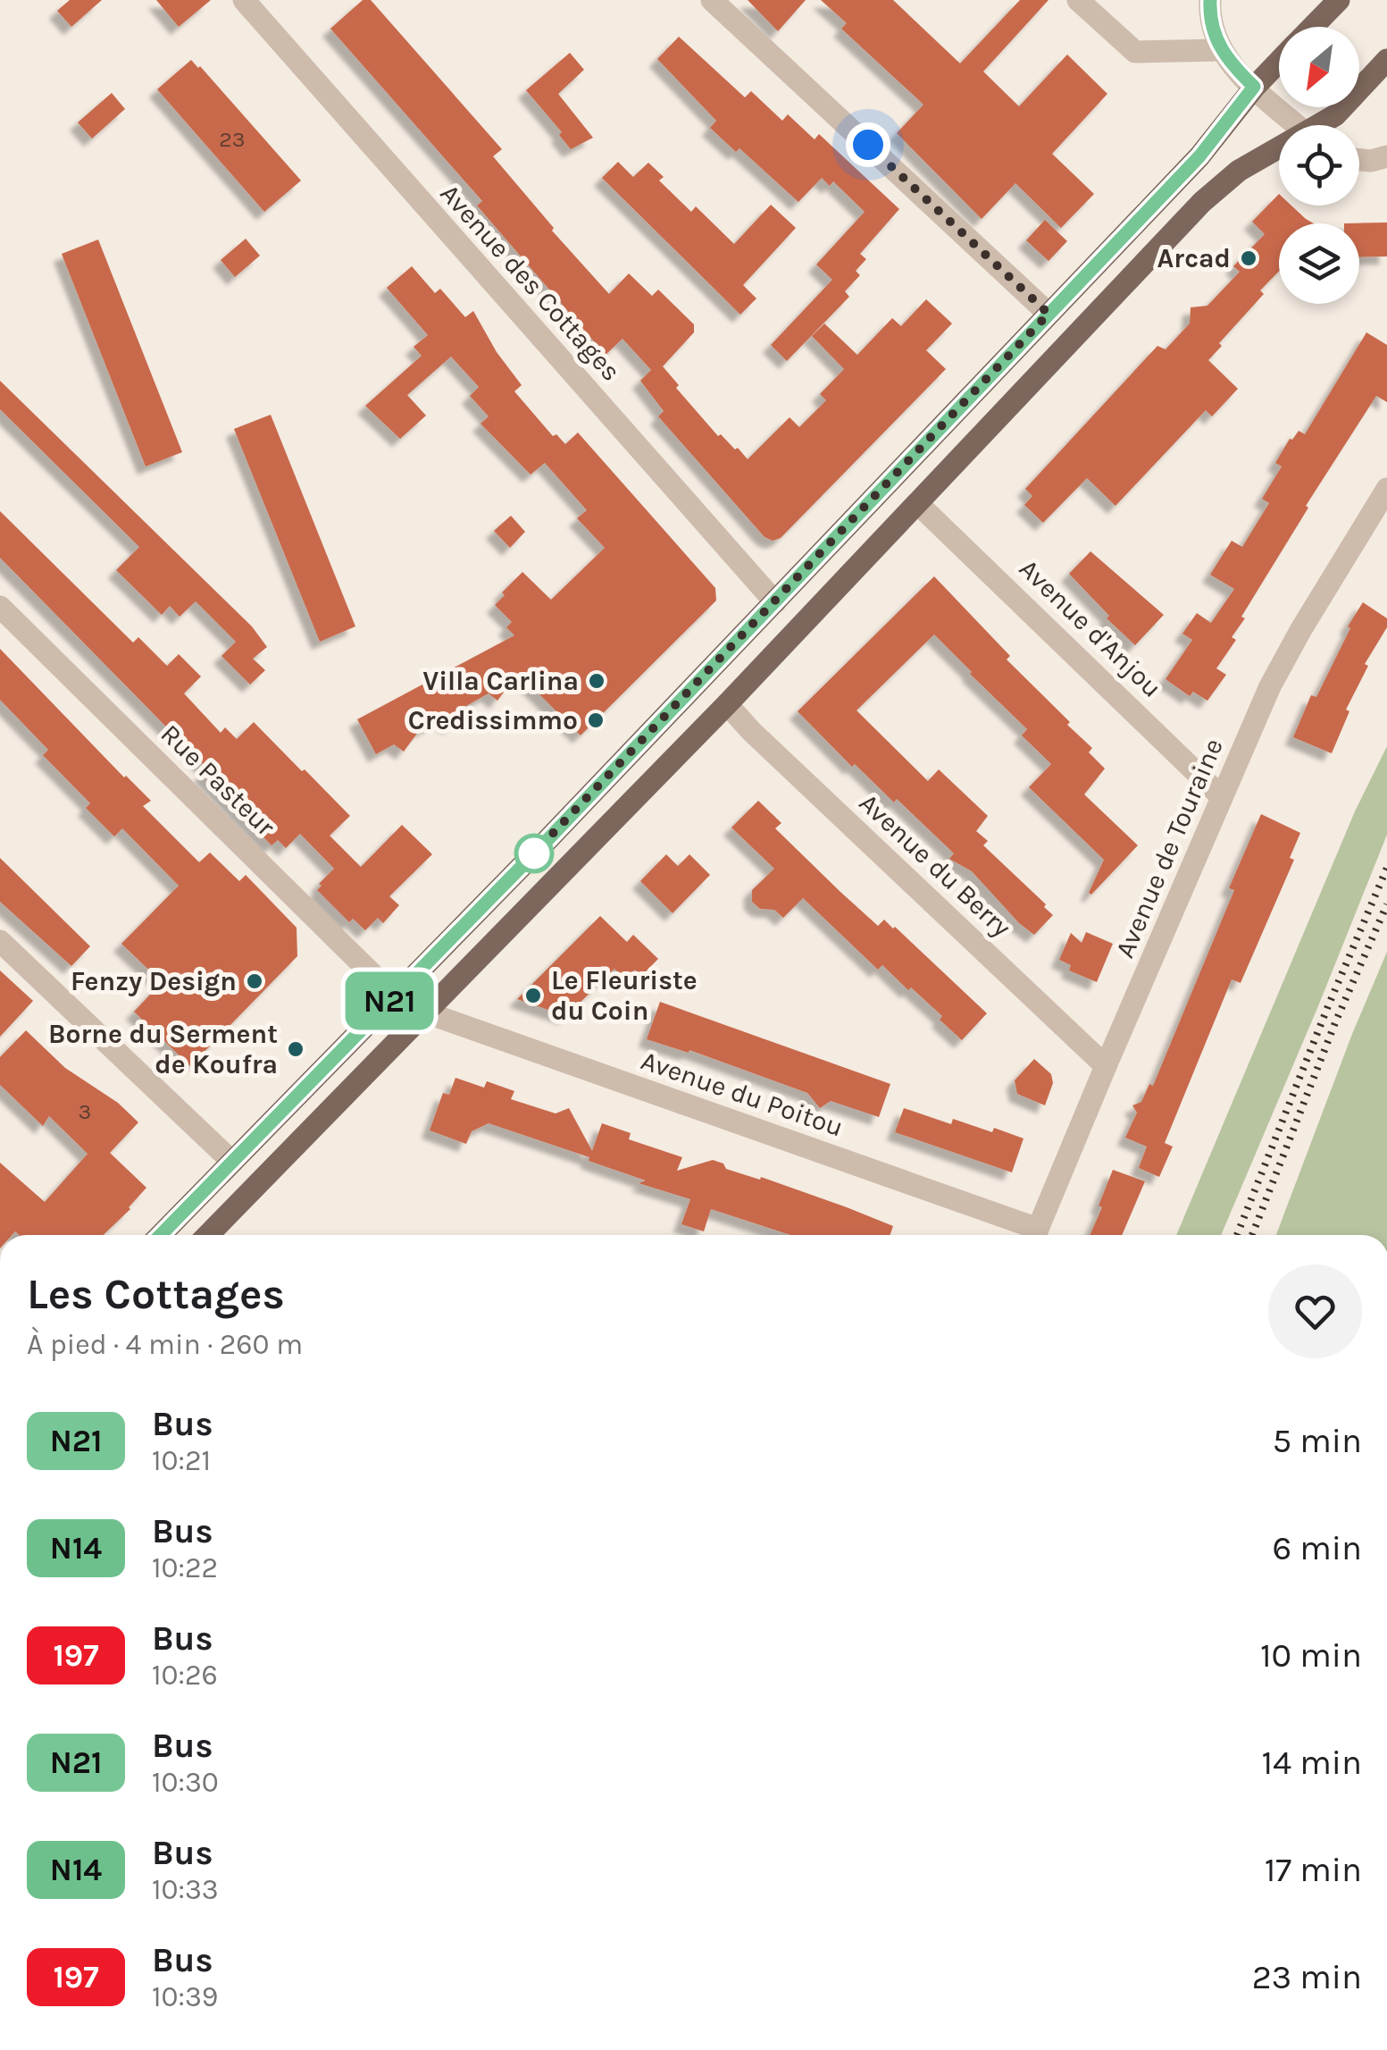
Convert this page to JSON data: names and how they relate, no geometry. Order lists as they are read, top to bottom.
{
  "streets": {
    "street": [
      "Avenue des Cottages",
      "Avenue d'Anjou",
      "Rue Pasteur",
      "Avenue de Touraine",
      "Avenue du Berry",
      "Avenue du Poitou"
    ]
  },
  "crossings": [
    ["Avenue d'Anjou", "Avenue de Touraine"],
    ["Avenue de Touraine", "Avenue du Berry"]
  ],
  "places": [
    "Arcad",
    "Villa Carlina",
    "Credissimmo",
    "Fenzy Design",
    "Le Fleuriste du Coin",
    "Borne du Serment de Koufra"
  ],
  "lines": ["bus line N21"],
  "house_numbers": ["23", "3"],
  "north": "bottom left",
  "page": {
    "on_map": "N21",
    "heading": ["Les Cottages", "À pied · 4 min · 260 m"],
    "list": [
      {
        "mark": "N21",
        "name": "Bus",
        "note": "10:21",
        "value": "5 min"
      },
      {
        "mark": "N14",
        "name": "Bus",
        "note": "10:22",
        "value": "6 min"
      },
      {
        "mark": "197",
        "name": "Bus",
        "note": "10:26",
        "value": "10 min"
      },
      {
        "mark": "N21",
        "name": "Bus",
        "note": "10:30",
        "value": "14 min"
      },
      {
        "mark": "N14",
        "name": "Bus",
        "note": "10:33",
        "value": "17 min"
      },
      {
        "mark": "197",
        "name": "Bus",
        "note": "10:39",
        "value": "23 min"
      }
    ]
  }
}
